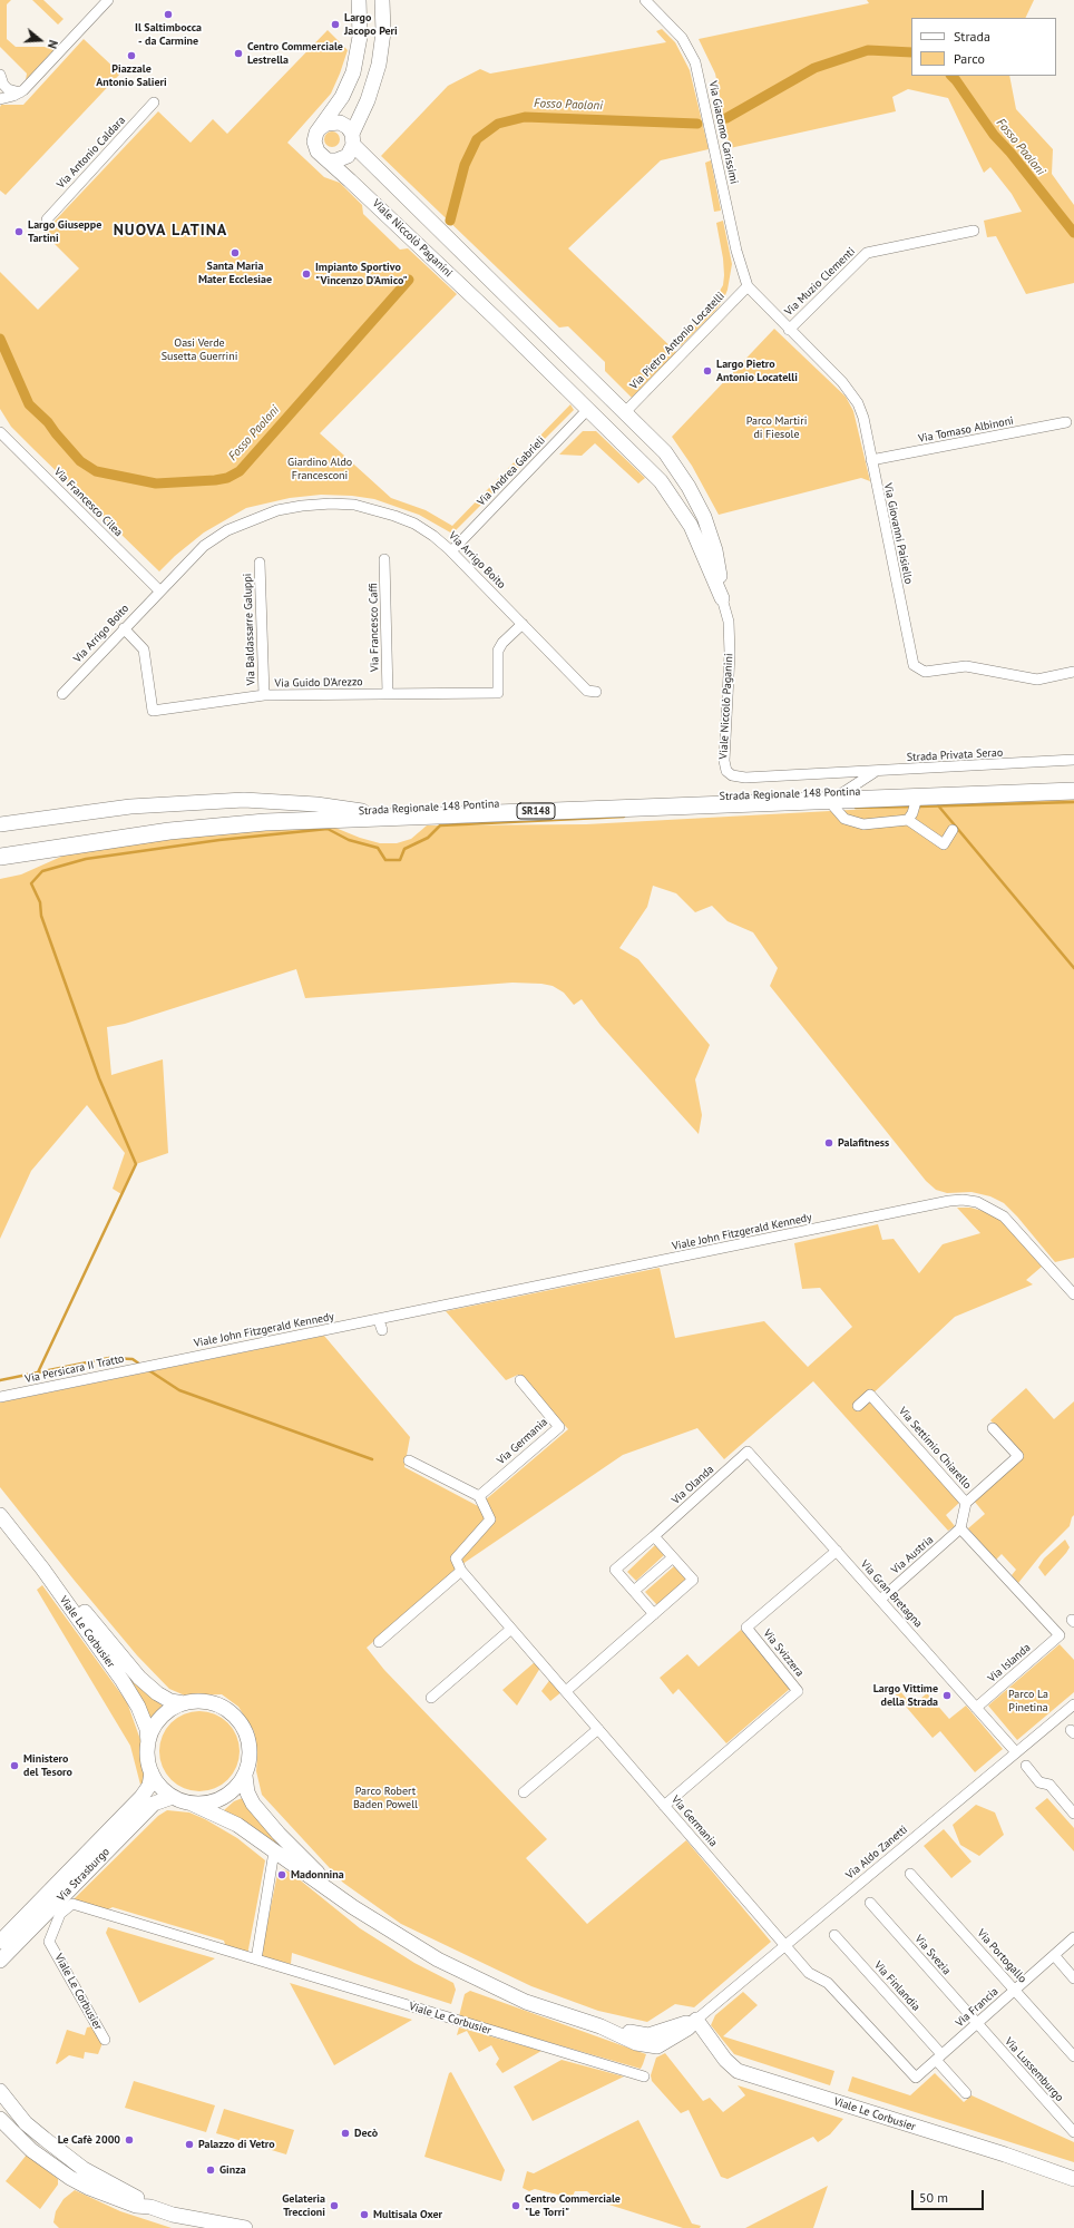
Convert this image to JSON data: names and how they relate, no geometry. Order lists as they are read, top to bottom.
{
  "streets": {
    "main road": ["Strada Regionale 148 Pontina", "SR148"],
    "street": [
      "Via Giacomo Carissimi",
      "Via Antonio Caldara",
      "Viale Niccolò Paganini",
      "Via Muzio Clementi",
      "Via Pietro Antonio Locatelli",
      "Via Tomaso Albinoni",
      "Via Andrea Gabrieli",
      "Via Francesco Cilea",
      "Via Giovanni Paisiello",
      "Via Arrigo Boito",
      "Via Francesco Caffi",
      "Via Baldassarre Galuppi",
      "Via Guido D'Arezzo",
      "Strada Privata Serao",
      "Viale John Fitzgerald Kennedy",
      "Via Persicara II Tratto",
      "Via Germania",
      "Via Settimio Chiarello",
      "Via Olanda",
      "Via Austria",
      "Via Gran Bretagna",
      "Viale Le Corbusier",
      "Via Svizzera",
      "Via Islanda",
      "Via Aldo Zanetti",
      "Via Strasburgo",
      "Via Svezia",
      "Via Portogallo",
      "Via Finlandia",
      "Via Francia",
      "Via Lussemburgo"
    ]
  },
  "crossings": [
    ["Via Giacomo Carissimi", "Via Pietro Antonio Locatelli"],
    ["Via Giacomo Carissimi", "Via Giovanni Paisiello"],
    ["Viale Niccolò Paganini", "Via Pietro Antonio Locatelli"],
    ["Viale Niccolò Paganini", "Via Andrea Gabrieli"],
    ["Viale Niccolò Paganini", "Strada Privata Serao"],
    ["Via Muzio Clementi", "Via Giovanni Paisiello"],
    ["Via Pietro Antonio Locatelli", "Via Giovanni Paisiello"],
    ["Via Tomaso Albinoni", "Via Giovanni Paisiello"],
    ["Via Andrea Gabrieli", "Via Arrigo Boito"],
    ["Via Francesco Cilea", "Via Arrigo Boito"],
    ["Via Arrigo Boito", "Via Guido D'Arezzo"],
    ["Via Francesco Caffi", "Via Guido D'Arezzo"],
    ["Via Baldassarre Galuppi", "Via Guido D'Arezzo"],
    ["Strada Privata Serao", "Strada Regionale 148 Pontina"],
    ["Viale John Fitzgerald Kennedy", "Via Persicara II Tratto"],
    ["Via Germania", "Via Svizzera"],
    ["Via Germania", "Via Aldo Zanetti"],
    ["Via Germania", "Via Francia"],
    ["Via Settimio Chiarello", "Via Austria"],
    ["Via Settimio Chiarello", "Via Islanda"],
    ["Via Olanda", "Via Gran Bretagna"],
    ["Via Austria", "Via Gran Bretagna"],
    ["Via Austria", "Via Islanda"],
    ["Via Gran Bretagna", "Via Svizzera"],
    ["Via Gran Bretagna", "Via Islanda"],
    ["Via Gran Bretagna", "Via Aldo Zanetti"],
    ["Viale Le Corbusier", "Via Aldo Zanetti"],
    ["Viale Le Corbusier", "Via Strasburgo"],
    ["Via Svezia", "Via Francia"],
    ["Via Svezia", "Via Lussemburgo"],
    ["Via Portogallo", "Via Francia"],
    ["Via Finlandia", "Via Francia"],
    ["Via Francia", "Via Lussemburgo"]
  ],
  "districts": ["NUOVA LATINA"],
  "water": ["Fosso Paoloni"],
  "parks": [
    "Oasi Verde Susetta Guerrini",
    "Parco Martiri di Fiesole",
    "Giardino Aldo Francesconi",
    "Parco La Pinetina",
    "Parco Robert Baden Powell"
  ],
  "places": [
    "Il Saltimbocca - da Carmine",
    "Largo Jacopo Peri",
    "Centro Commerciale Lestrella",
    "Piazzale Antonio Salieri",
    "Largo Giuseppe Tartini",
    "Santa Maria Mater Ecclesiae",
    "Impianto Sportivo \"Vincenzo D'Amico\"",
    "Largo Pietro Antonio Locatelli",
    "Palafitness",
    "Largo Vittime della Strada",
    "Ministero del Tesoro",
    "Madonnina",
    "Decò",
    "Le Cafè 2000",
    "Palazzo di Vetro",
    "Ginza",
    "Gelateria Treccioni",
    "Centro Commerciale \"Le Torri\"",
    "Multisala Oxer"
  ],
  "legend": ["Strada", "Parco"],
  "scale_bar": "50 m",
  "north": "right"
}
